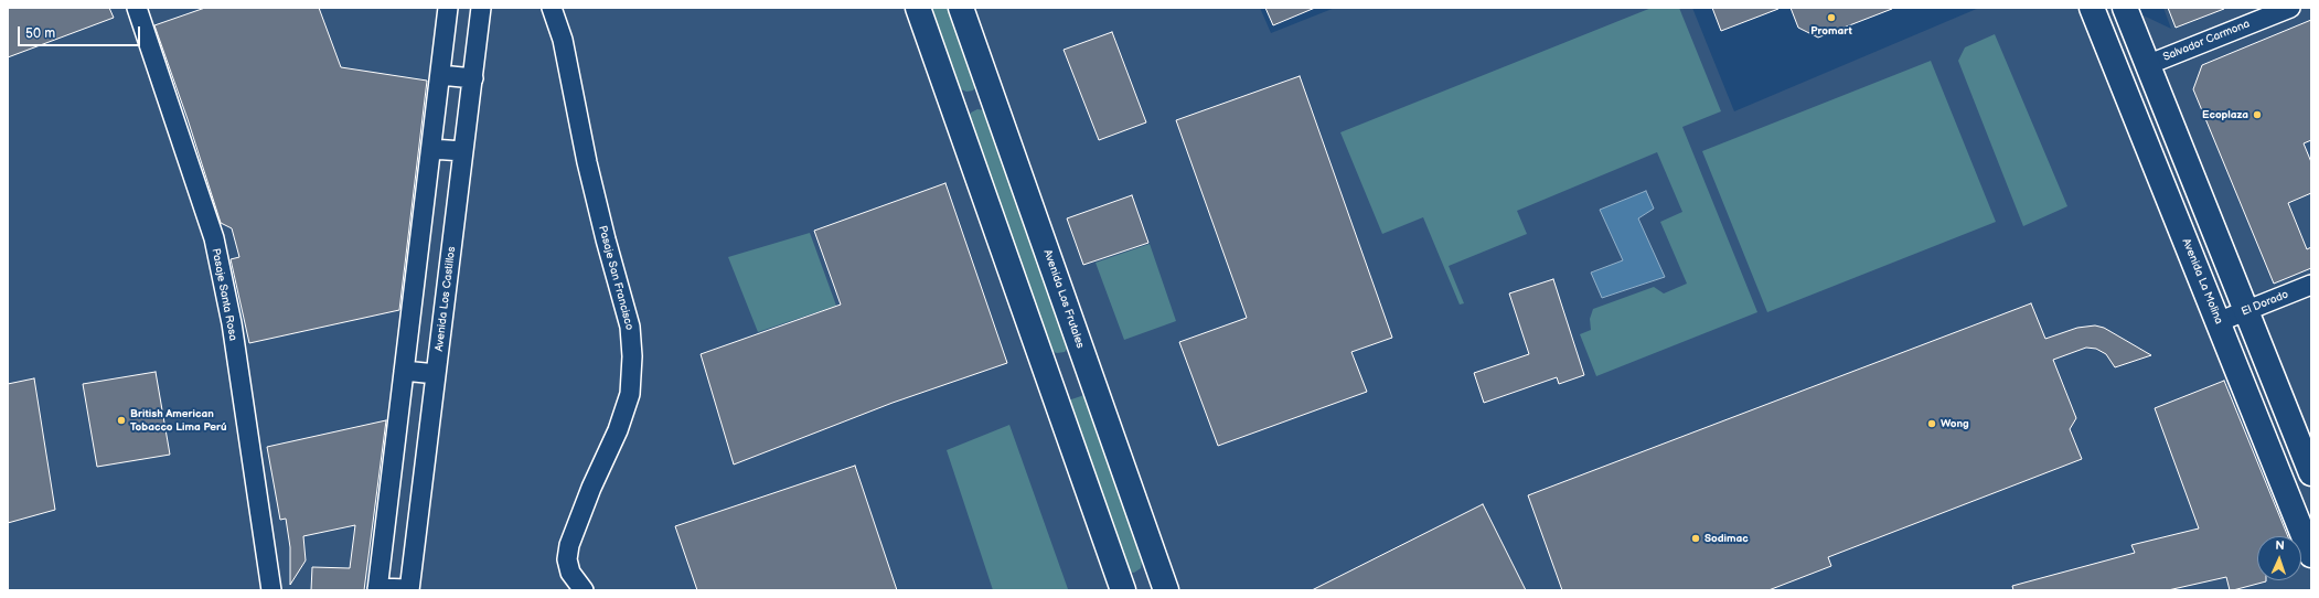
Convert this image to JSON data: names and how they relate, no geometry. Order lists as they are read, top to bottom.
{
  "streets": {
    "main road": ["Avenida La Molina", "Avenida Los Frutales"],
    "street": [
      "Salvador Carmona",
      "Pasaje San Francisco",
      "Pasaje Santa Rosa",
      "Avenida Los Castillos",
      "El Dorado"
    ]
  },
  "crossings": [
    ["Avenida La Molina", "El Dorado"]
  ],
  "places": [
    "Promart",
    "Ecoplaza",
    "British American Tobacco Lima Perú",
    "Wong",
    "Sodimac"
  ],
  "scale_bar": "50 m",
  "north": "top"
}
